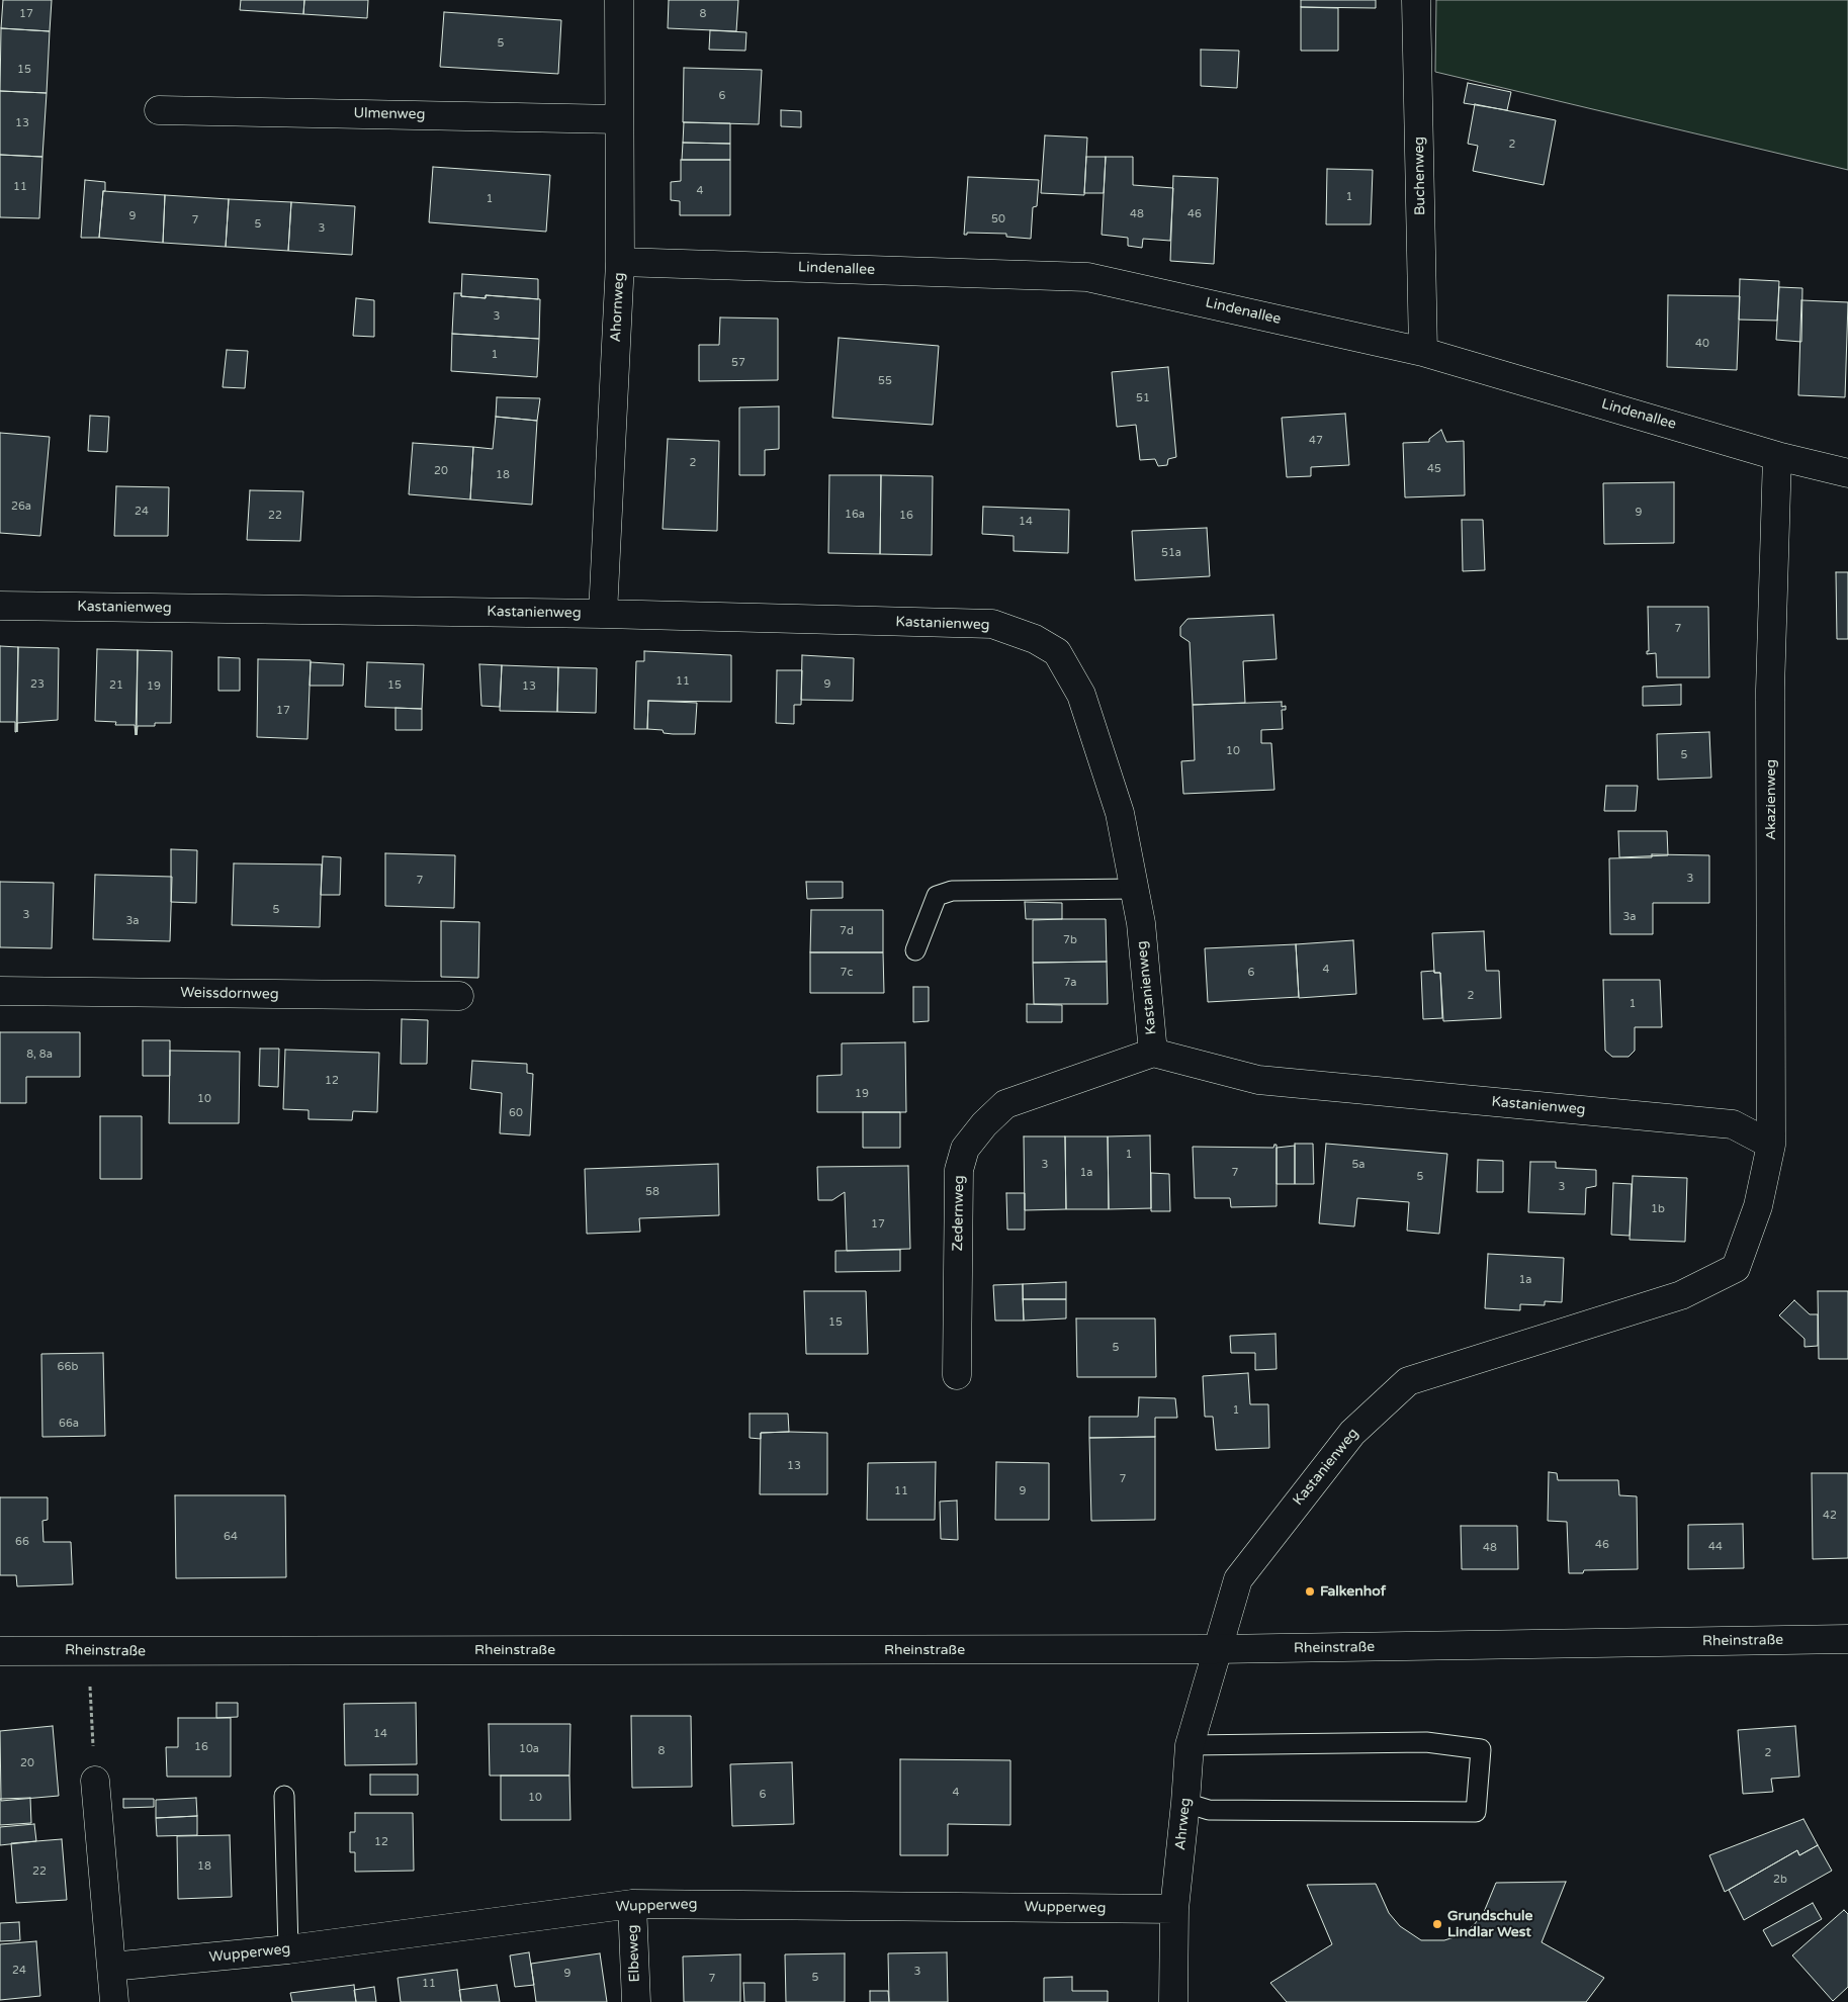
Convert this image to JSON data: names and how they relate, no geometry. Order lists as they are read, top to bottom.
{
  "streets": {
    "street": [
      "Ulmenweg",
      "Buchenweg",
      "Lindenallee",
      "Ahornweg",
      "Kastanienweg",
      "Akazienweg",
      "Weissdornweg",
      "Zedernweg",
      "Rheinstraße",
      "Ahrweg",
      "Wupperweg",
      "Elbeweg"
    ]
  },
  "crossings": [
    ["Ulmenweg", "Ahornweg"],
    ["Buchenweg", "Lindenallee"],
    ["Lindenallee", "Ahornweg"],
    ["Lindenallee", "Akazienweg"],
    ["Ahornweg", "Kastanienweg"],
    ["Kastanienweg", "Akazienweg"],
    ["Kastanienweg", "Zedernweg"],
    ["Kastanienweg", "Rheinstraße"],
    ["Kastanienweg", "Ahrweg"],
    ["Rheinstraße", "Ahrweg"],
    ["Ahrweg", "Wupperweg"],
    ["Wupperweg", "Elbeweg"]
  ],
  "places": ["Falkenhof", "Grundschule Lindlar West"],
  "house_numbers": [
    "17",
    "8",
    "5",
    "15",
    "6",
    "13",
    "2",
    "11",
    "4",
    "1",
    "1",
    "48",
    "46",
    "9",
    "50",
    "7",
    "5",
    "3",
    "3",
    "40",
    "1",
    "57",
    "55",
    "51",
    "47",
    "2",
    "45",
    "20",
    "18",
    "26a",
    "24",
    "9",
    "16a",
    "22",
    "16",
    "14",
    "51a",
    "7",
    "11",
    "23",
    "9",
    "21",
    "15",
    "19",
    "13",
    "17",
    "10",
    "5",
    "3",
    "7",
    "5",
    "3",
    "3a",
    "3a",
    "7d",
    "7b",
    "4",
    "7c",
    "6",
    "7a",
    "2",
    "1",
    "8, 8a",
    "12",
    "19",
    "10",
    "60",
    "1",
    "3",
    "5a",
    "1a",
    "7",
    "5",
    "3",
    "58",
    "1b",
    "17",
    "1a",
    "15",
    "5",
    "66b",
    "1",
    "66a",
    "13",
    "7",
    "11",
    "9",
    "42",
    "64",
    "66",
    "46",
    "44",
    "48",
    "14",
    "16",
    "10a",
    "8",
    "2",
    "20",
    "4",
    "6",
    "10",
    "12",
    "18",
    "22",
    "2b",
    "24",
    "3",
    "9",
    "5",
    "7",
    "11"
  ]
}
